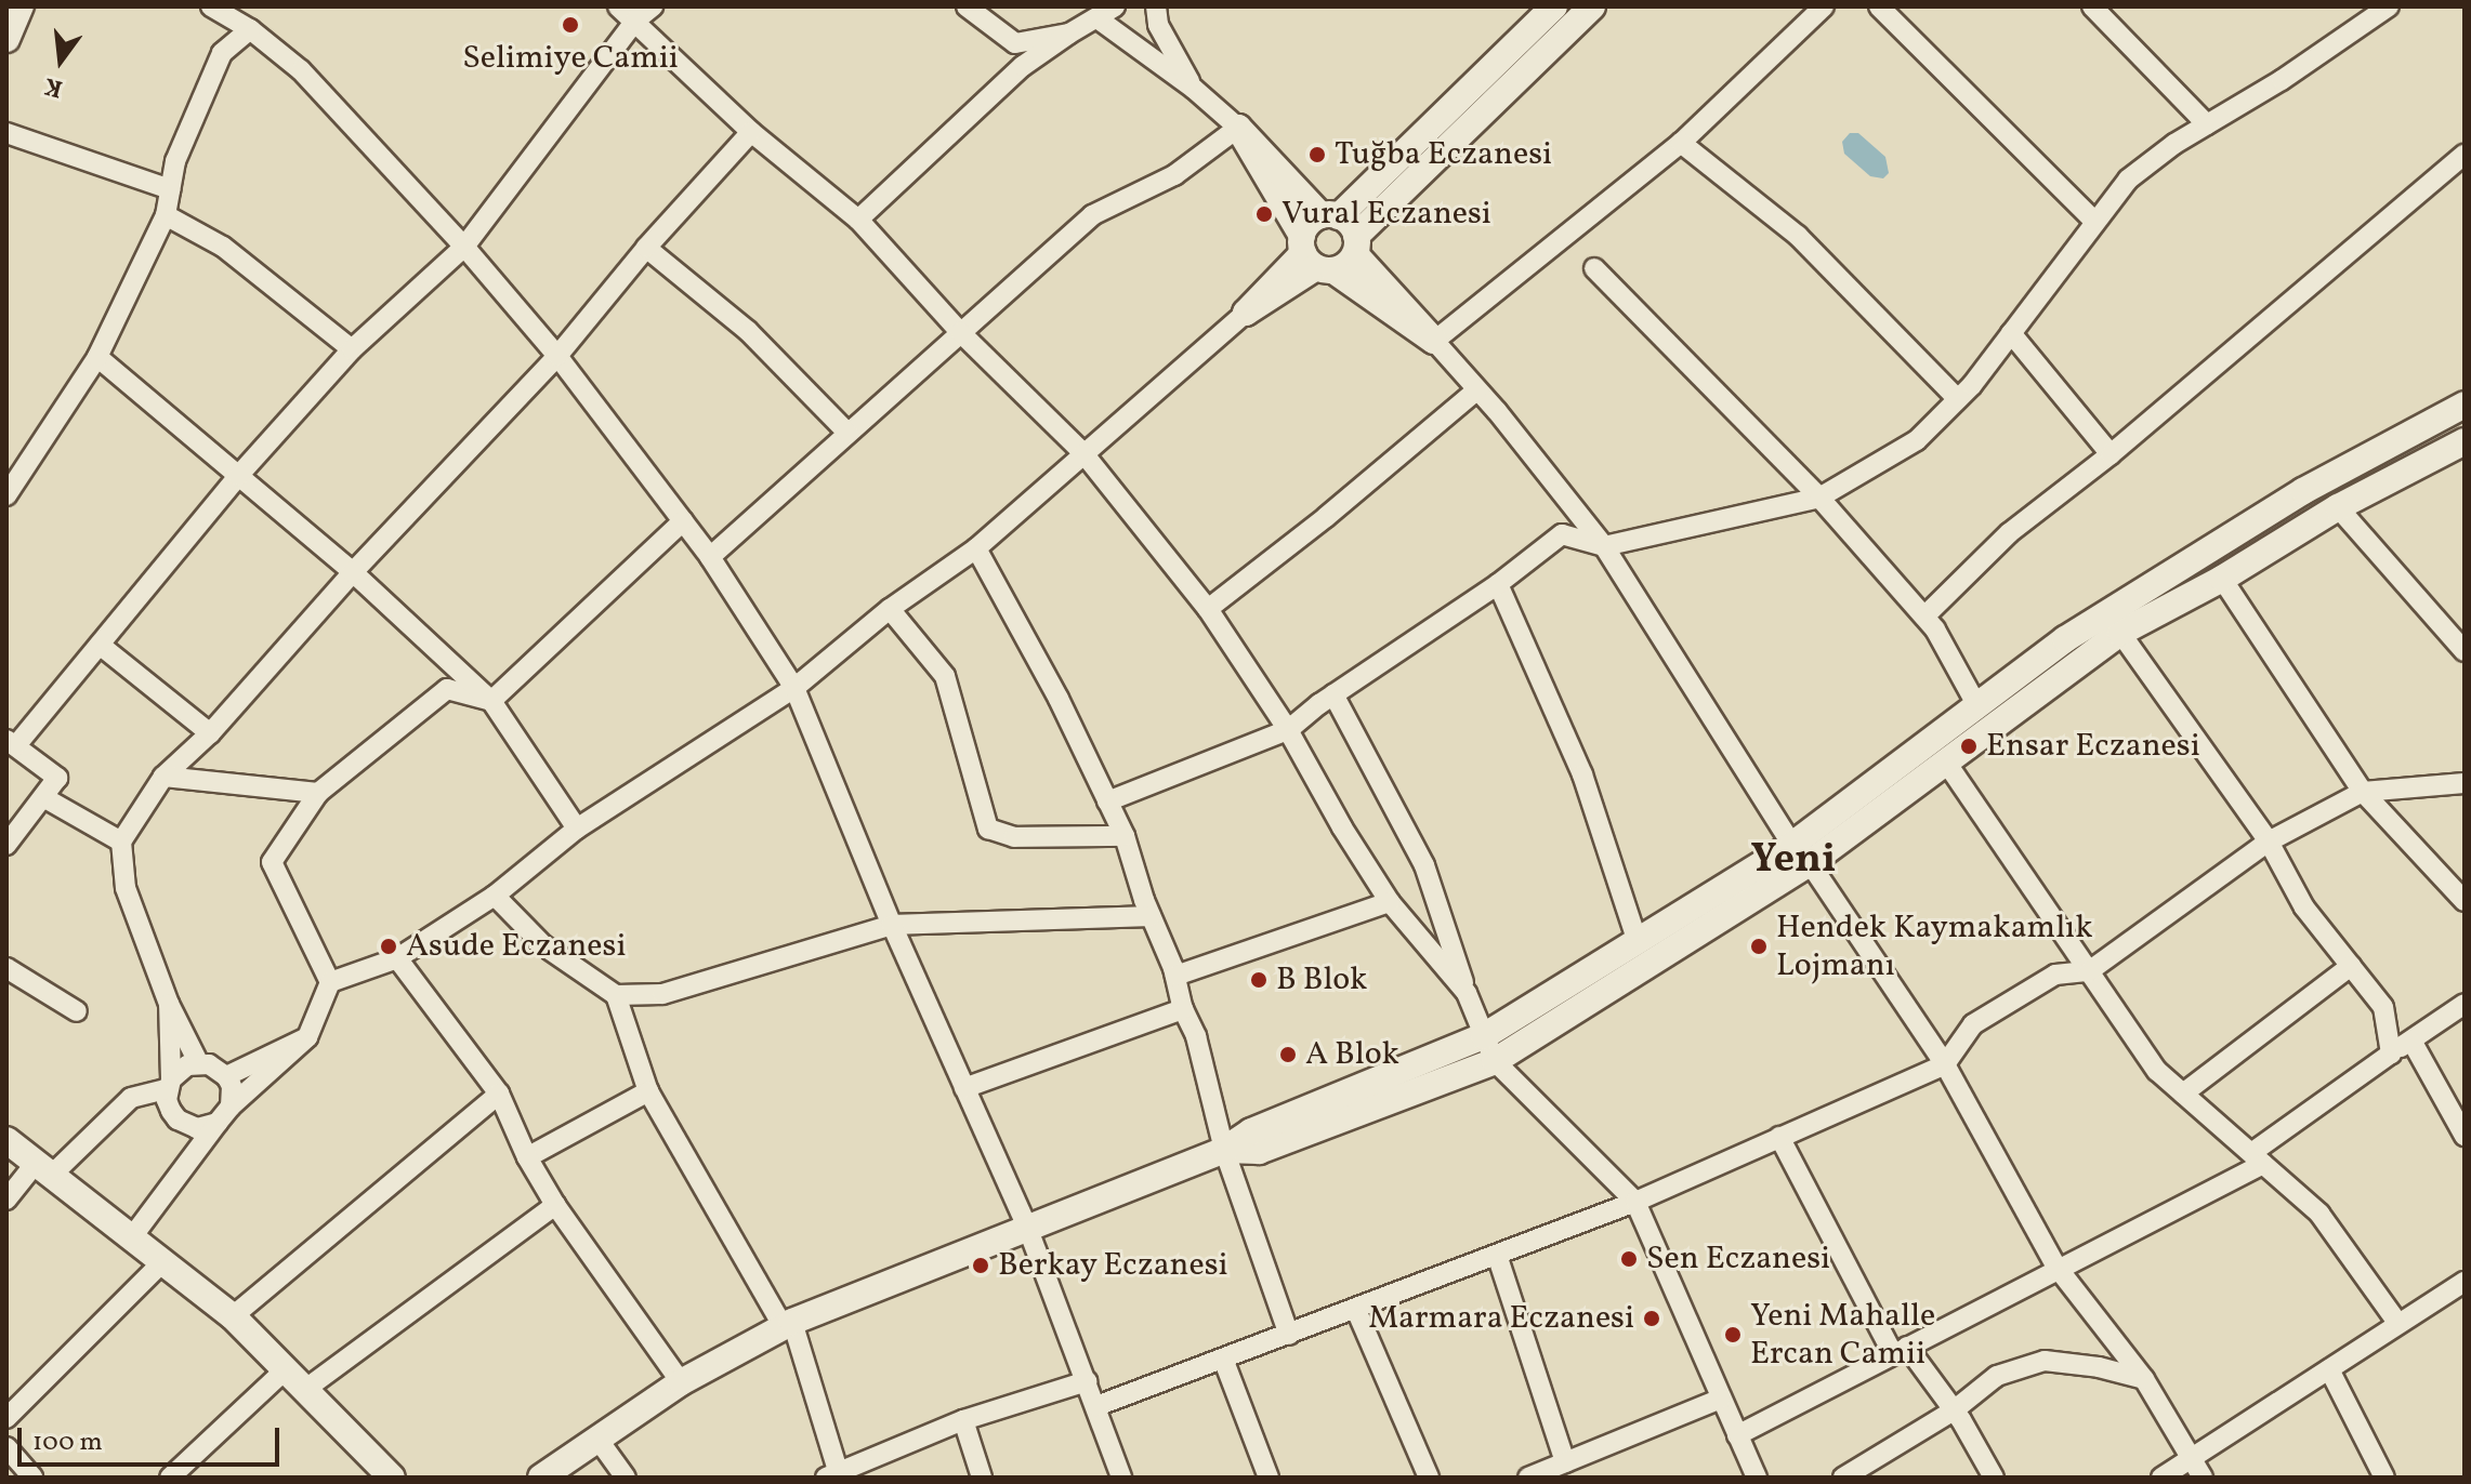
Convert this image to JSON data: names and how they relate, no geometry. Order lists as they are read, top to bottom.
{
  "districts": ["Yeni"],
  "places": [
    "Selimiye Camii",
    "Tuğba Eczanesi",
    "Vural Eczanesi",
    "Ensar Eczanesi",
    "Asude Eczanesi",
    "Hendek Kaymakamlık Lojmanı",
    "B Blok",
    "A Blok",
    "Sen Eczanesi",
    "Berkay Eczanesi",
    "Marmara Eczanesi",
    "Yeni Mahalle Ercan Camii"
  ],
  "scale_bar": "100 m",
  "north": "bottom"
}
